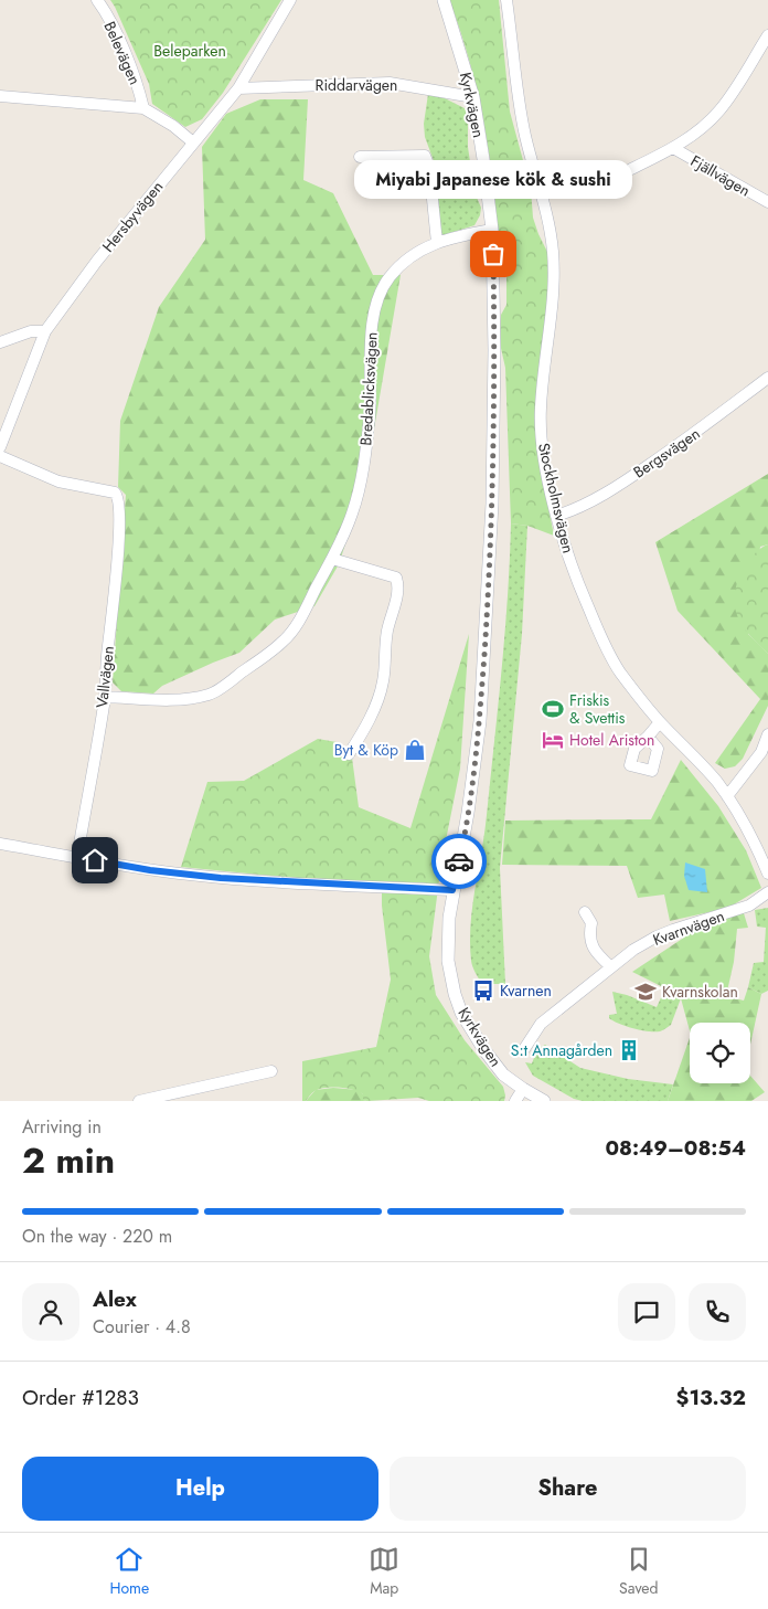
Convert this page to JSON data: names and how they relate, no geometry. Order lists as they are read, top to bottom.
{
  "streets": {
    "street": [
      "Belevägen",
      "Riddarvägen",
      "Kyrkvägen",
      "Fjällvägen",
      "Hersbyvägen",
      "Bredablicksvägen",
      "Bergsvägen",
      "Stockholmsvägen",
      "Vallvägen",
      "Kvarnvägen"
    ]
  },
  "crossings": [
    ["Riddarvägen", "Kyrkvägen"],
    ["Riddarvägen", "Hersbyvägen"],
    ["Kyrkvägen", "Bredablicksvägen"],
    ["Bredablicksvägen", "Vallvägen"],
    ["Bergsvägen", "Stockholmsvägen"]
  ],
  "parks": ["Beleparken"],
  "places": {
    "other": ["Miyabi Japanese kök & sushi"],
    "sports": ["Friskis & Svettis"],
    "hotel": ["Hotel Ariston"],
    "shop": ["Byt & Köp"],
    "bus stop": ["Kvarnen"],
    "school or university": ["Kvarnskolan"],
    "building": ["S:t Annagården"]
  },
  "page": {
    "bubble": "Miyabi Japanese kök & sushi",
    "heading": ["2 min", "Arriving in", "08:49–08:54"],
    "panel": [
      "Alex",
      "Courier · 4.8",
      "Order #1283",
      "$13.32"
    ],
    "bar": "On the way · 220 m",
    "buttons": ["Help", "Share"],
    "tabs": ["Home", "Map", "Saved"]
  }
}
